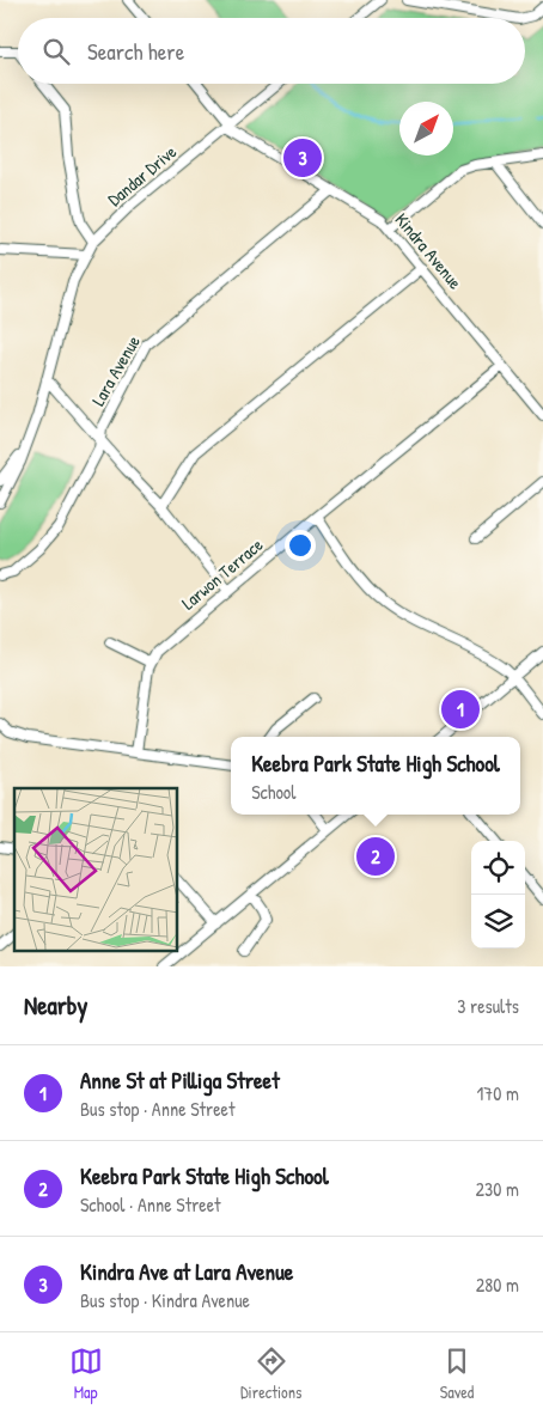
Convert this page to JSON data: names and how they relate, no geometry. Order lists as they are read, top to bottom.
{
  "streets": {
    "street": [
      "Dandar Drive",
      "Kindra Avenue",
      "Lara Avenue",
      "Larwon Terrace"
    ]
  },
  "crossings": [
    ["Dandar Drive", "Kindra Avenue"],
    ["Kindra Avenue", "Lara Avenue"],
    ["Kindra Avenue", "Larwon Terrace"]
  ],
  "north": "top right",
  "page": {
    "search": "Search here",
    "pins": ["3", "1", "2"],
    "popup": ["Keebra Park State High School", "School"],
    "heading": ["Nearby", "3 results"],
    "list": [
      {
        "mark": "1",
        "name": "Anne St at Pilliga Street",
        "note": "Bus stop · Anne Street",
        "value": "170 m"
      },
      {
        "mark": "2",
        "name": "Keebra Park State High School",
        "note": "School · Anne Street",
        "value": "230 m"
      },
      {
        "mark": "3",
        "name": "Kindra Ave at Lara Avenue",
        "note": "Bus stop · Kindra Avenue",
        "value": "280 m"
      }
    ],
    "nav": ["Map", "Directions", "Saved"]
  }
}
